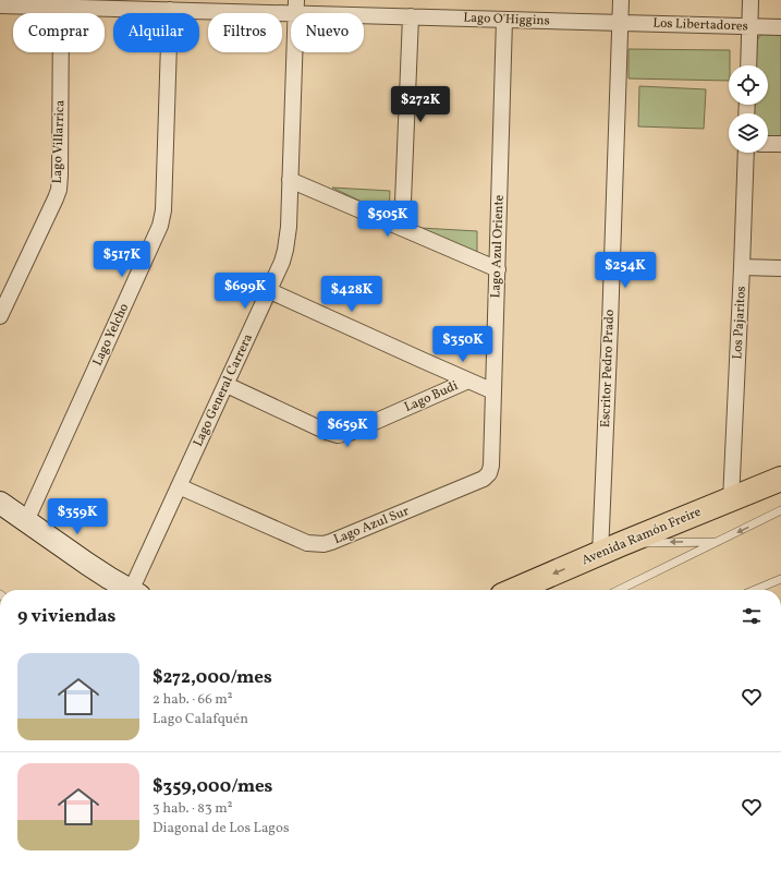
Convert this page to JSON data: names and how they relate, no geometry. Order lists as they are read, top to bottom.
{
  "streets": {
    "main road": ["Avenida Ramón Freire"],
    "street": [
      "Lago O'Higgins",
      "Los Libertadores",
      "Lago Villarrica",
      "Lago Azul Oriente",
      "Los Pajaritos",
      "Lago Yelcho",
      "Escritor Pedro Prado",
      "Lago General Carrera",
      "Lago Budi",
      "Lago Azul Sur"
    ]
  },
  "crossings": [
    ["Lago O'Higgins", "Los Libertadores"],
    ["Lago O'Higgins", "Lago Villarrica"],
    ["Lago O'Higgins", "Lago Azul Oriente"],
    ["Lago O'Higgins", "Lago Yelcho"],
    ["Lago O'Higgins", "Escritor Pedro Prado"],
    ["Lago O'Higgins", "Lago General Carrera"],
    ["Los Libertadores", "Escritor Pedro Prado"],
    ["Lago Azul Oriente", "Lago Azul Sur"],
    ["Los Pajaritos", "Avenida Ramón Freire"],
    ["Escritor Pedro Prado", "Avenida Ramón Freire"],
    ["Lago General Carrera", "Lago Budi"],
    ["Lago General Carrera", "Lago Azul Sur"]
  ],
  "one_way": ["Avenida Ramón Freire"],
  "page": {
    "chip": [
      "Comprar",
      "Alquilar",
      "Filtros",
      "Nuevo"
    ],
    "price": [
      "$272K",
      "$505K",
      "$517K",
      "$254K",
      "$699K",
      "$428K",
      "$350K",
      "$659K",
      "$359K"
    ],
    "heading": "9 viviendas",
    "list": [
      {
        "name": "$272,000/mes",
        "note": "2 hab. · 66 m² · Lago Calafquén"
      },
      {
        "name": "$359,000/mes",
        "note": "3 hab. · 83 m² · Diagonal de Los Lagos"
      }
    ]
  }
}
